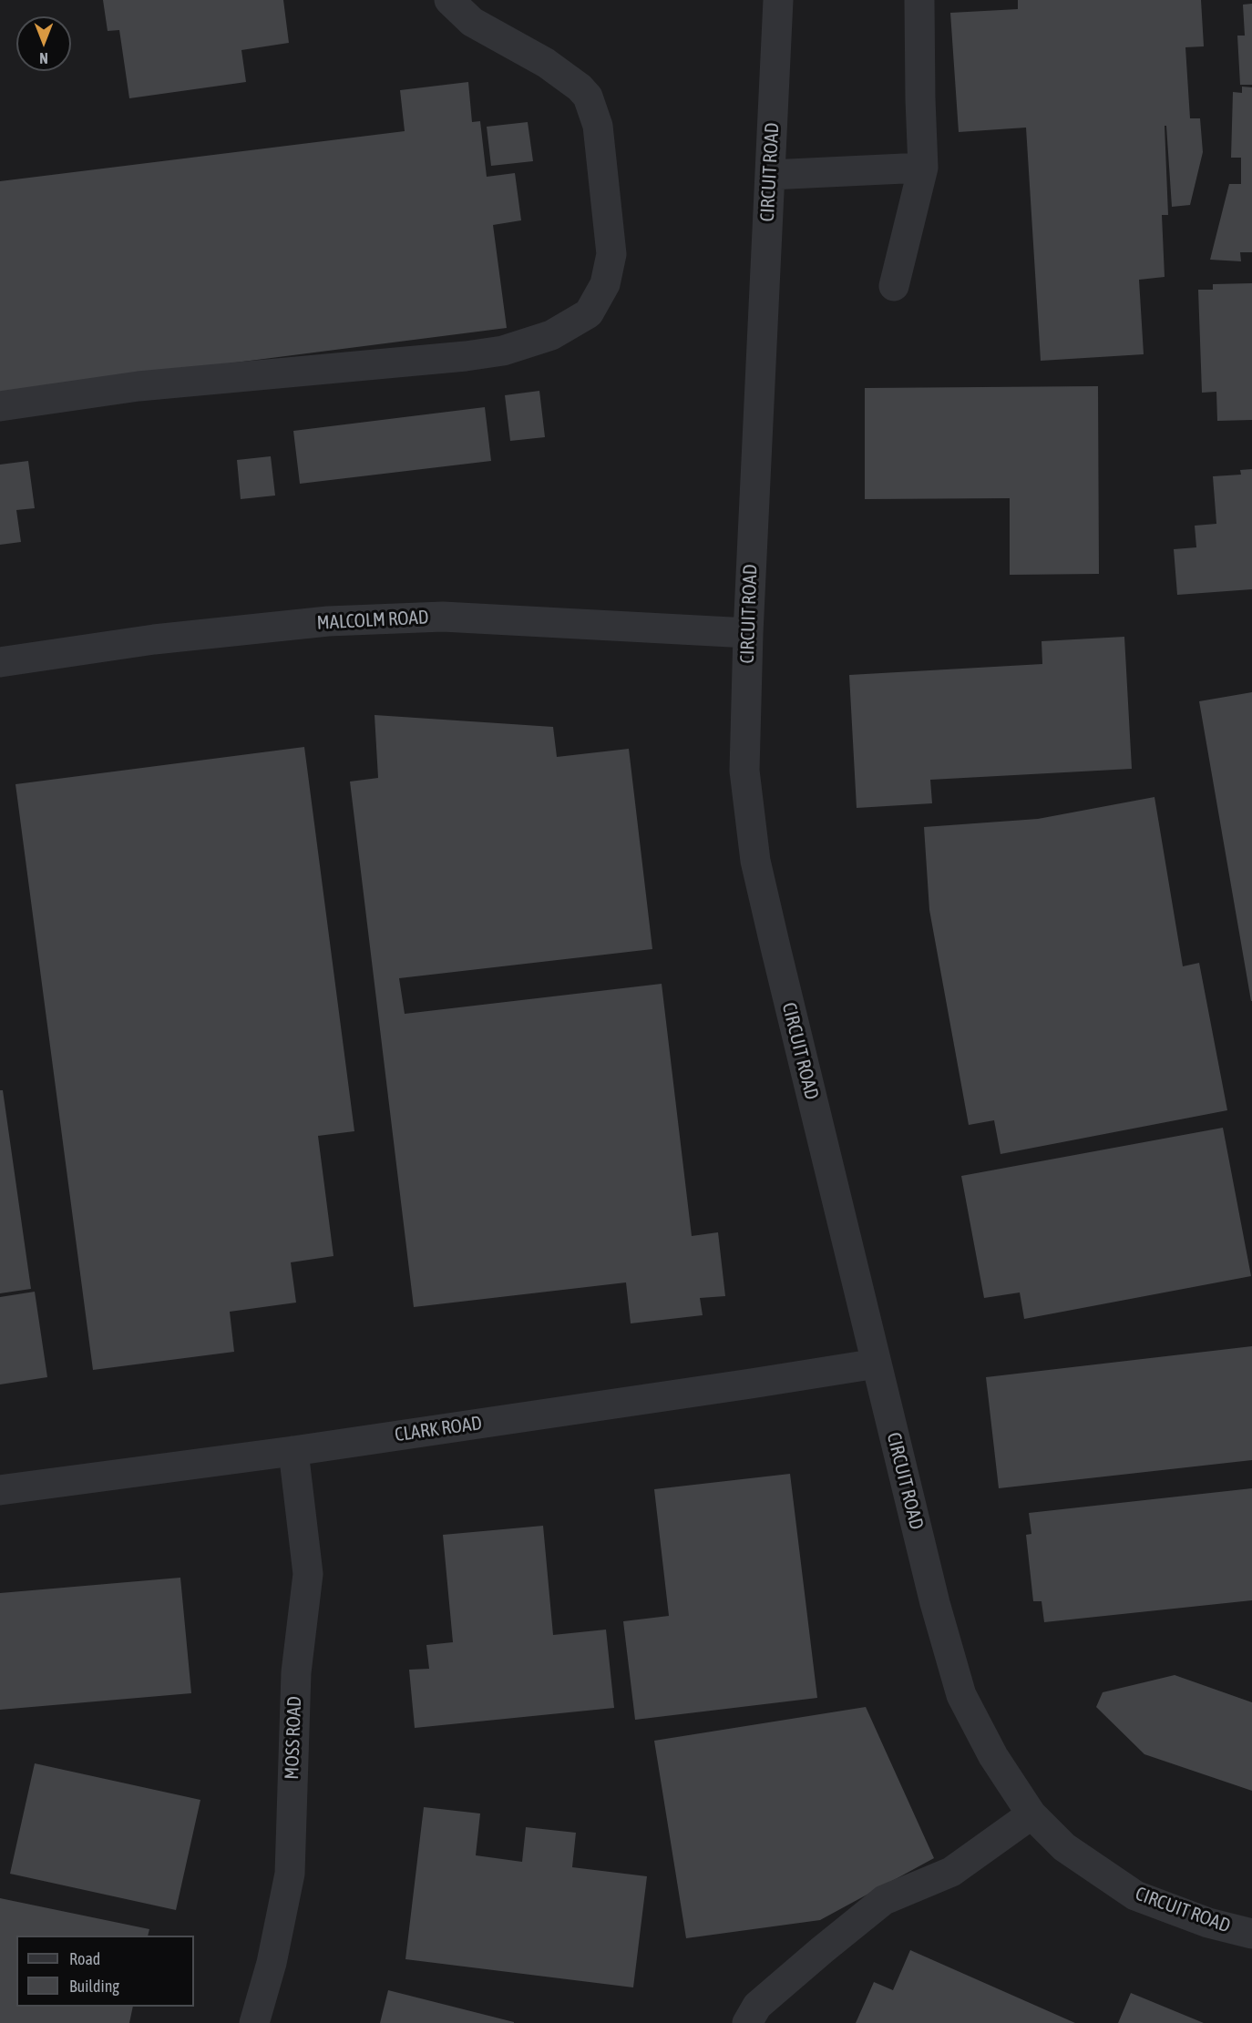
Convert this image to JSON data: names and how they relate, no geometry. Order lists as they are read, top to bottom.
{
  "streets": {
    "lane": [
      "CIRCUIT ROAD",
      "MALCOLM ROAD",
      "CLARK ROAD",
      "MOSS ROAD"
    ]
  },
  "crossings": [
    ["CIRCUIT ROAD", "MALCOLM ROAD"],
    ["CIRCUIT ROAD", "CLARK ROAD"],
    ["CLARK ROAD", "MOSS ROAD"]
  ],
  "legend": ["Road", "Building"],
  "north": "bottom"
}
